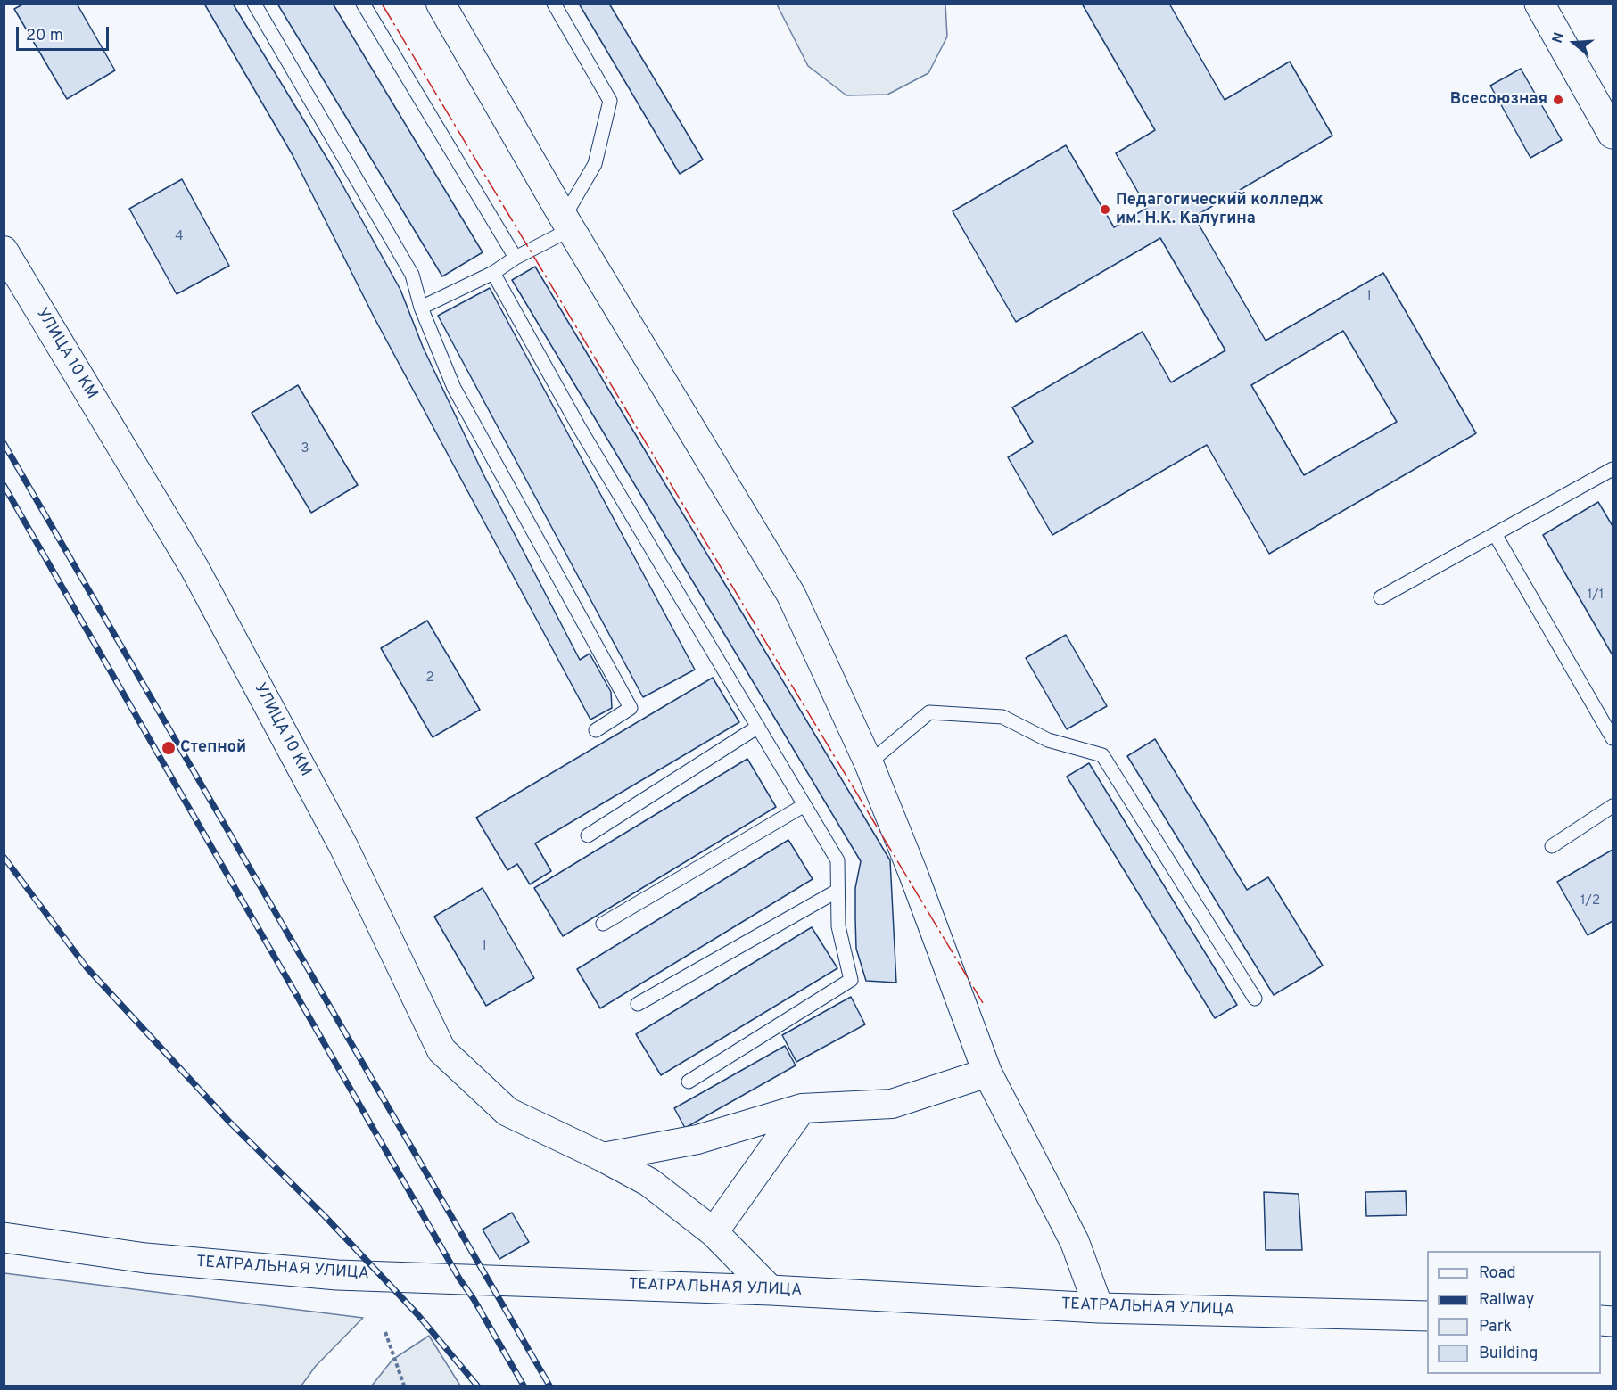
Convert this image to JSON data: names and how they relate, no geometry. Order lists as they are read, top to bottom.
{
  "streets": {
    "main road": ["ТЕАТРАЛЬНАЯ УЛИЦА"],
    "street": ["УЛИЦА 10 КМ"]
  },
  "crossings": [
    ["УЛИЦА 10 КМ", "ТЕАТРАЛЬНАЯ УЛИЦА"]
  ],
  "places": ["Всесоюзная", "Педагогический колледж им. Н.К. Калугина", "Степной"],
  "house_numbers": [
    "4",
    "1",
    "3",
    "1/1",
    "2",
    "1/2",
    "1"
  ],
  "legend": [
    "Road",
    "Railway",
    "Park",
    "Building"
  ],
  "scale_bar": "20 m",
  "north": "left"
}
